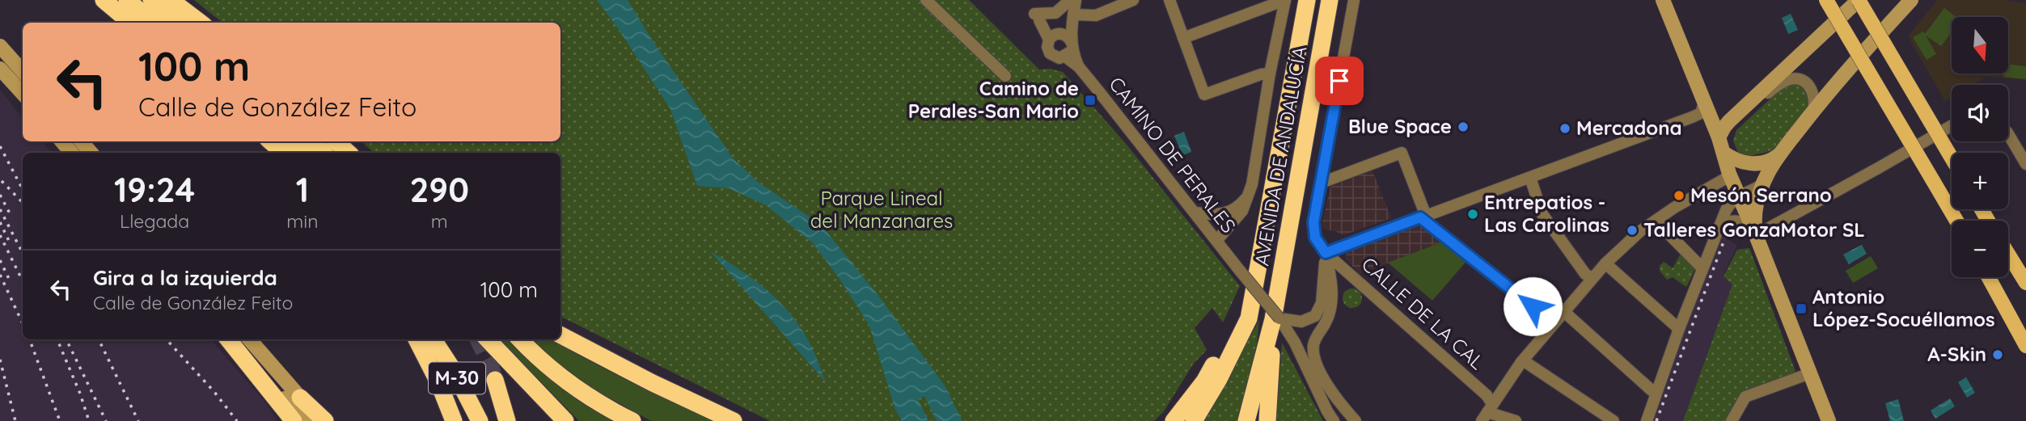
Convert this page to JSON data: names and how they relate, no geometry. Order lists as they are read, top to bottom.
{
  "streets": {
    "highway": ["AVENIDA DE ANDALUCÍA", "M-30"],
    "street": ["CAMINO DE PERALES", "CALLE DE LA CAL"]
  },
  "crossings": [
    ["CAMINO DE PERALES", "AVENIDA DE ANDALUCÍA"]
  ],
  "parks": ["Parque Lineal del Manzanares"],
  "places": {
    "transit": ["Camino de Perales-San Mario", "Antonio López-Socuéllamos"],
    "other": [
      "Blue Space",
      "Mercadona",
      "Mesón Serrano",
      "Entrepatios - Las Carolinas",
      "Talleres GonzaMotor SL",
      "A-Skin"
    ]
  },
  "north": "bottom",
  "page": {
    "map_buttons": ["+", "−"],
    "turn": ["100 m", "Calle de González Feito"],
    "eta": [
      "19:24",
      "Llegada",
      "1",
      "min",
      "290",
      "m"
    ],
    "list": [
      {
        "name": "Gira a la izquierda",
        "note": "Calle de González Feito",
        "value": "100 m"
      }
    ]
  }
}
